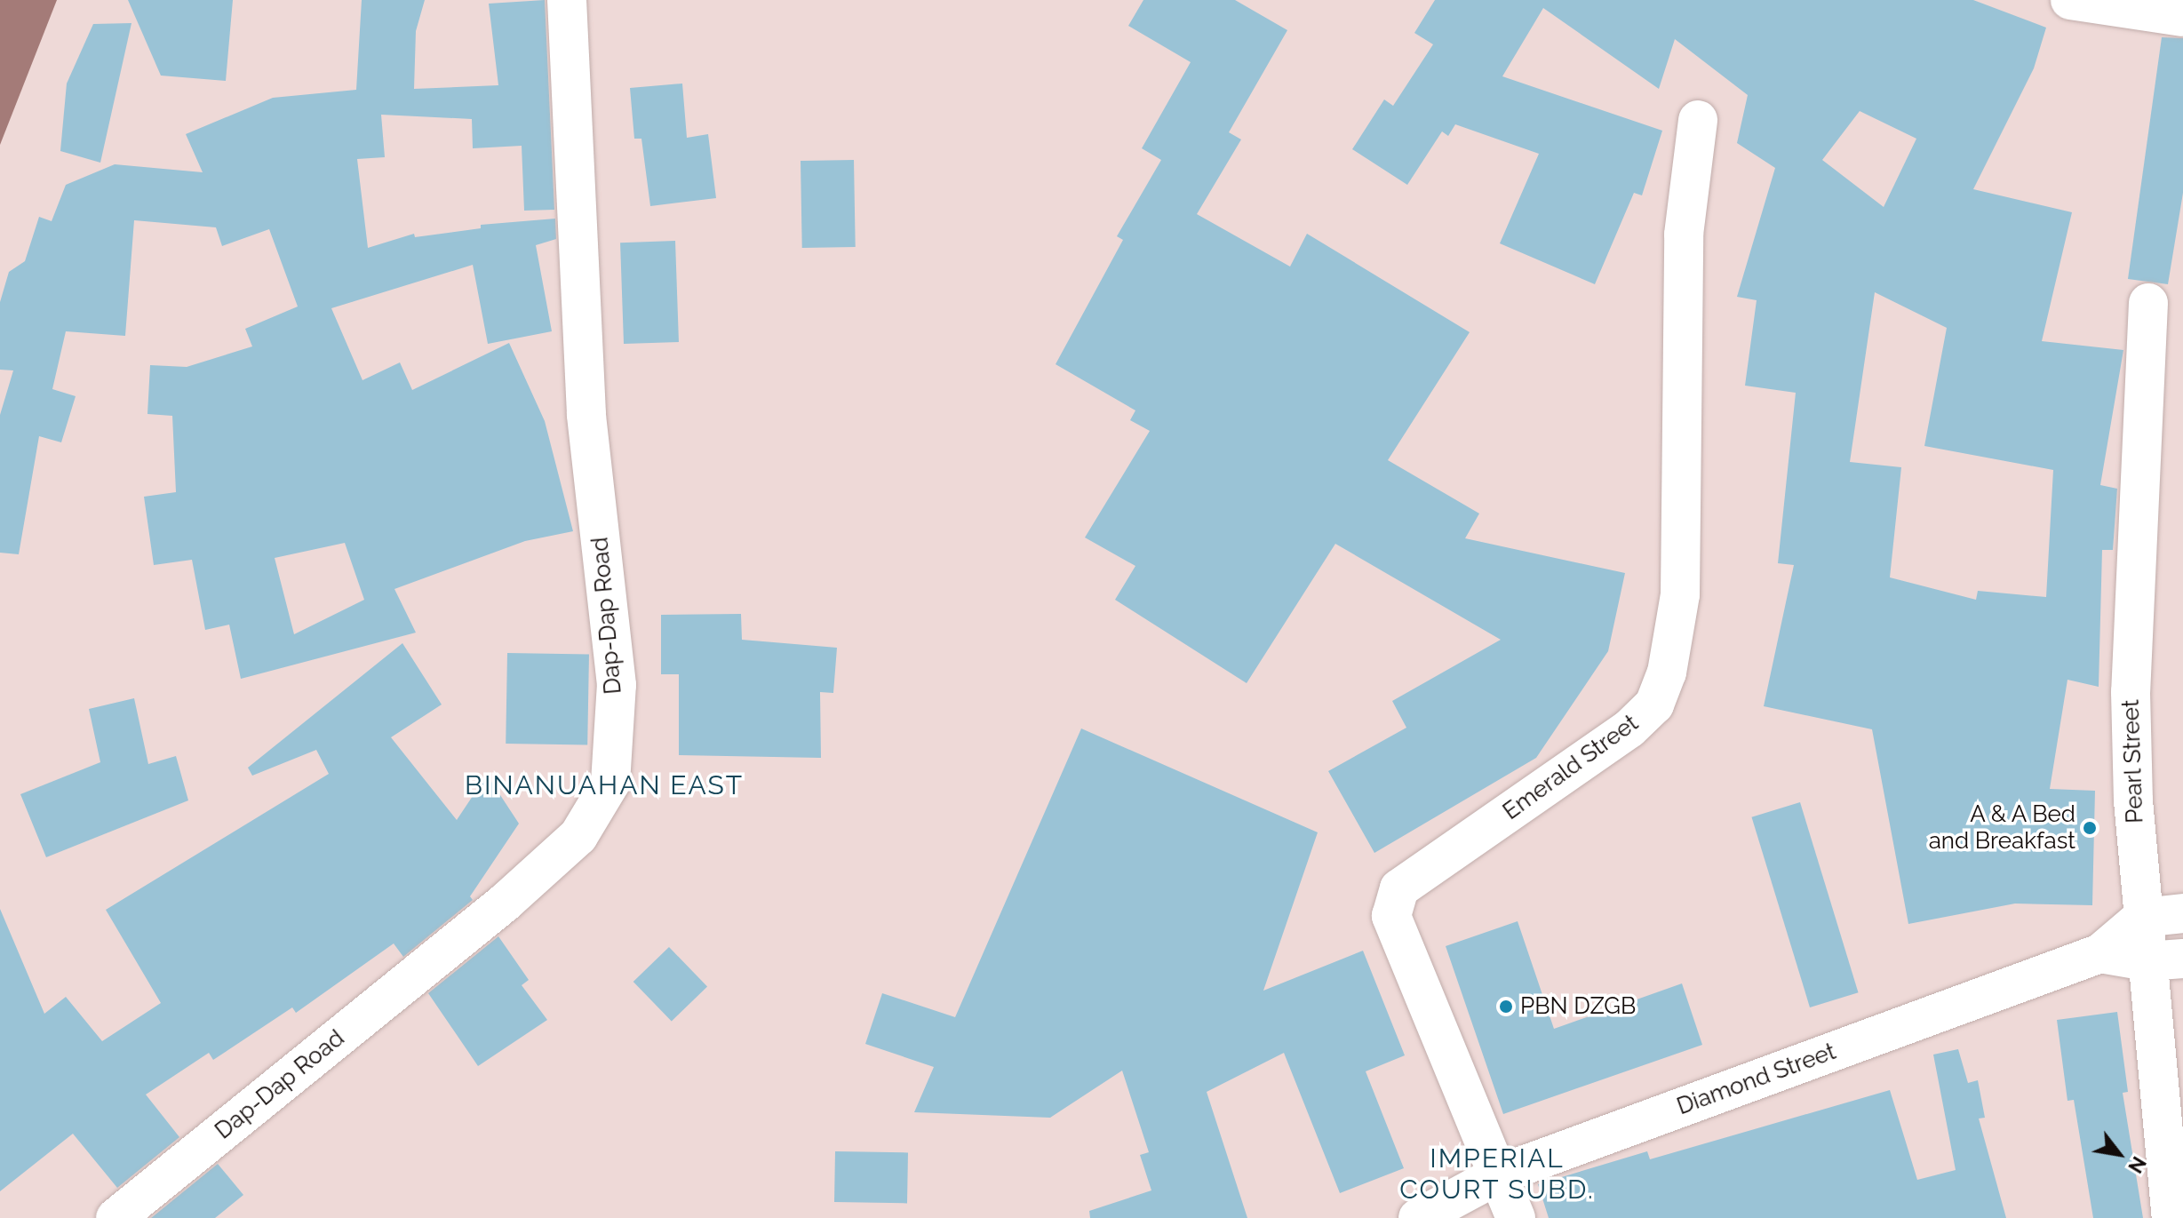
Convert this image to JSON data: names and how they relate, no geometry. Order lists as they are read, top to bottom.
{
  "streets": {
    "street": [
      "Dap-Dap Road",
      "Pearl Street",
      "Emerald Street",
      "Diamond Street"
    ]
  },
  "crossings": [
    ["Pearl Street", "Diamond Street"],
    ["Emerald Street", "Diamond Street"]
  ],
  "districts": ["BINANUAHAN EAST", "IMPERIAL COURT SUBD."],
  "places": ["A & A Bed and Breakfast", "PBN DZGB"],
  "north": "bottom right"
}
